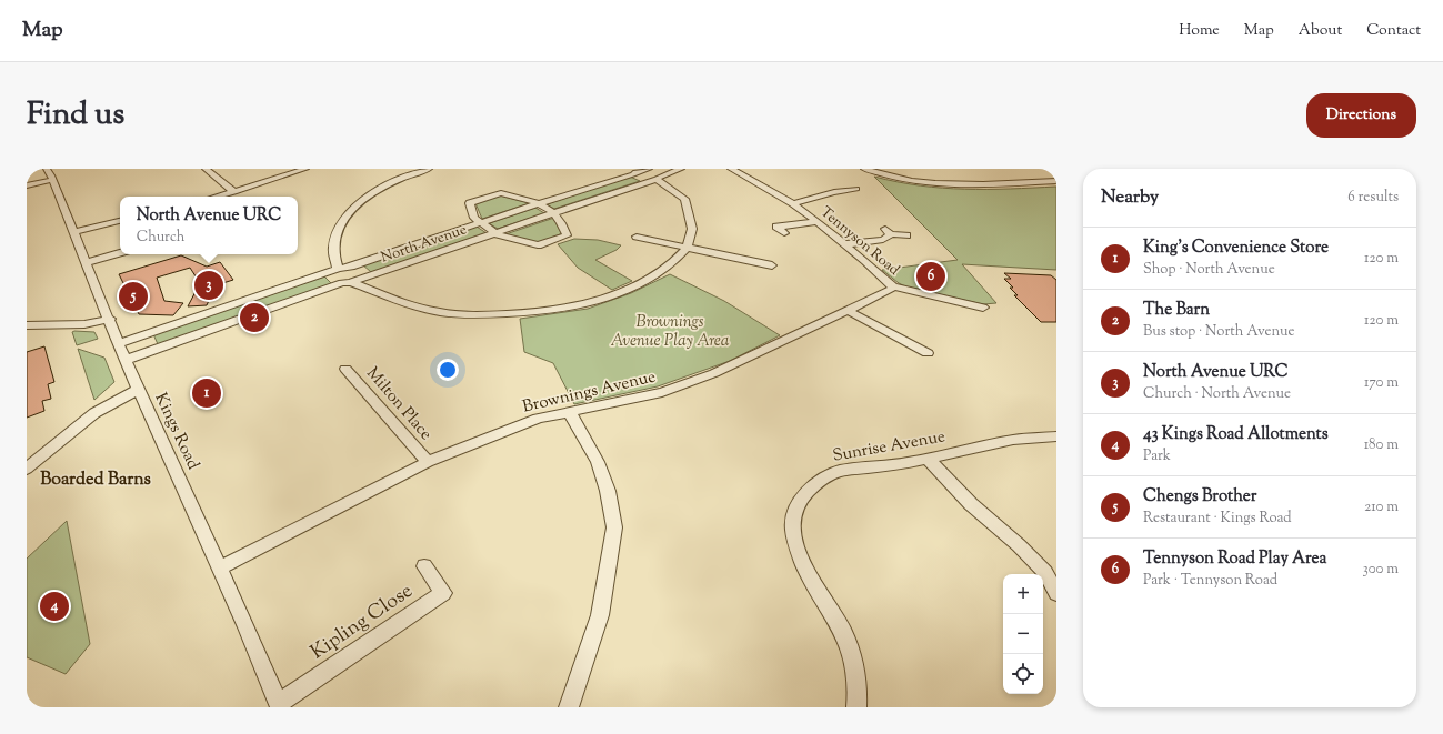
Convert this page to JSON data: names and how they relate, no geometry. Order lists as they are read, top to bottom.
{
  "streets": {
    "street": [
      "Tennyson Road",
      "North Avenue",
      "Brownings Avenue",
      "Milton Place",
      "Kings Road",
      "Sunrise Avenue",
      "Kipling Close"
    ]
  },
  "crossings": [
    ["Tennyson Road", "Brownings Avenue"],
    ["North Avenue", "Kings Road"],
    ["Brownings Avenue", "Milton Place"],
    ["Brownings Avenue", "Kings Road"],
    ["Kings Road", "Kipling Close"]
  ],
  "districts": ["Boarded Barns"],
  "parks": ["Brownings Avenue Play Area"],
  "page": {
    "header": "Map",
    "nav": [
      "Home",
      "Map",
      "About",
      "Contact"
    ],
    "title": "Find us",
    "buttons": "Directions",
    "heading": ["Nearby", "6 results"],
    "popup": ["North Avenue URC", "Church"],
    "list": [
      {
        "mark": "1",
        "name": "King's Convenience Store",
        "note": "Shop · North Avenue",
        "value": "120 m"
      },
      {
        "mark": "2",
        "name": "The Barn",
        "note": "Bus stop · North Avenue",
        "value": "120 m"
      },
      {
        "mark": "3",
        "name": "North Avenue URC",
        "note": "Church · North Avenue",
        "value": "170 m"
      },
      {
        "mark": "4",
        "name": "43 Kings Road Allotments",
        "note": "Park",
        "value": "180 m"
      },
      {
        "mark": "5",
        "name": "Chengs Brother",
        "note": "Restaurant · Kings Road",
        "value": "210 m"
      },
      {
        "mark": "6",
        "name": "Tennyson Road Play Area",
        "note": "Park · Tennyson Road",
        "value": "300 m"
      }
    ],
    "pins": [
      "6",
      "3",
      "5",
      "2",
      "1",
      "4"
    ],
    "map_buttons": ["+", "−"]
  }
}
